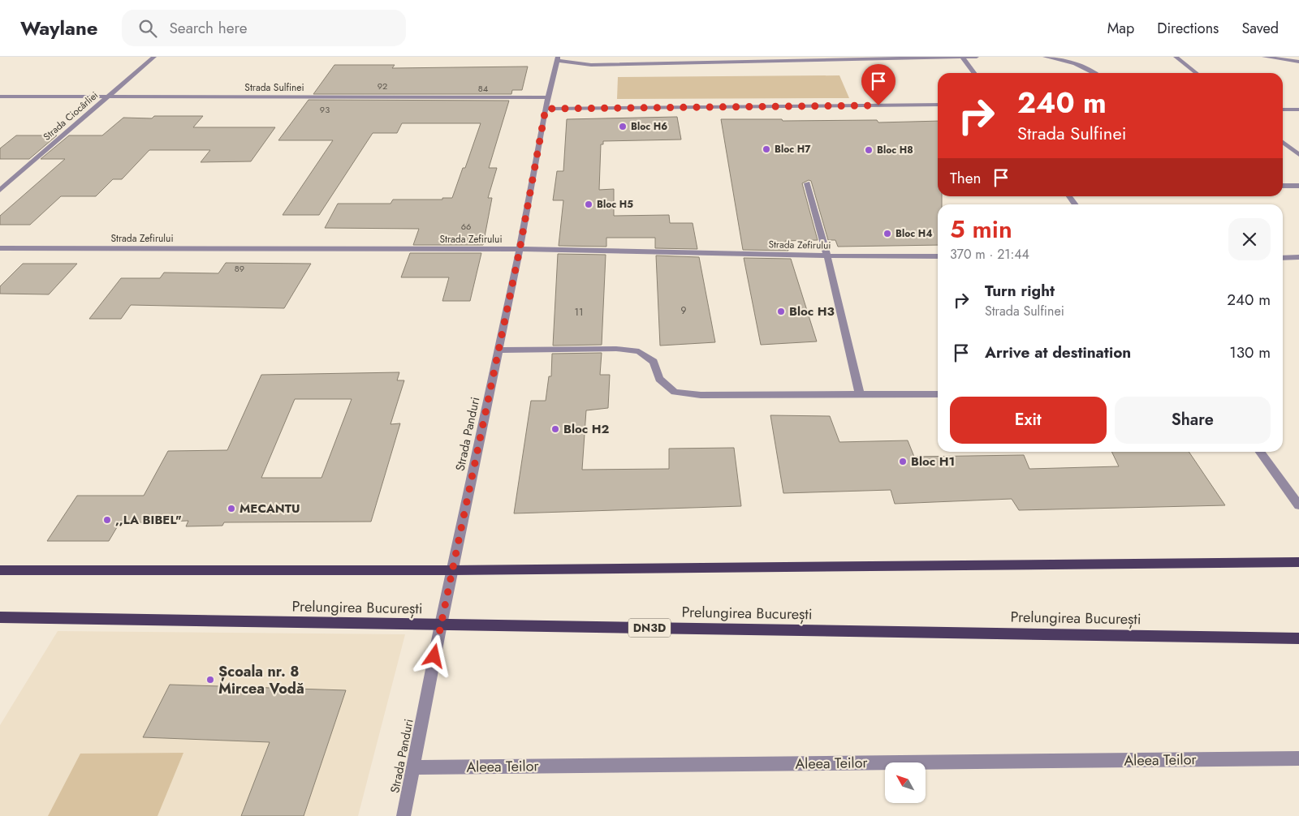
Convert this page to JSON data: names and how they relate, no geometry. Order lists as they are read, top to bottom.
{
  "streets": {
    "main road": ["Prelungirea București", "DN3D"],
    "street": [
      "Strada Sulfinei",
      "Strada Ciocârliei",
      "Strada Zefirului",
      "Strada Panduri",
      "Aleea Teilor"
    ]
  },
  "crossings": [
    ["Strada Sulfinei", "Strada Ciocârliei"],
    ["Strada Sulfinei", "Strada Panduri"],
    ["Strada Zefirului", "Strada Panduri"],
    ["Strada Panduri", "Prelungirea București"],
    ["Strada Panduri", "Aleea Teilor"]
  ],
  "places": [
    "Bloc H6",
    "Bloc H7",
    "Bloc H8",
    "Bloc H5",
    "Bloc H4",
    "Bloc H3",
    "Bloc H2",
    "Bloc H1",
    "MECANTU",
    ",,LA BIBEL\"",
    "Școala nr. 8 Mircea Vodă"
  ],
  "house_numbers": [
    "92",
    "84",
    "93",
    "66",
    "89",
    "9",
    "11"
  ],
  "north": "top left",
  "page": {
    "header": "Waylane",
    "search": "Search here",
    "nav": ["Map", "Directions", "Saved"],
    "turn": ["240 m", "Strada Sulfinei"],
    "then": "Then",
    "heading": ["5 min", "370 m · 21:44"],
    "list": [
      {
        "name": "Turn right",
        "note": "Strada Sulfinei",
        "value": "240 m"
      },
      {
        "name": "Arrive at destination",
        "value": "130 m"
      }
    ],
    "buttons": ["Exit", "Share"]
  }
}
